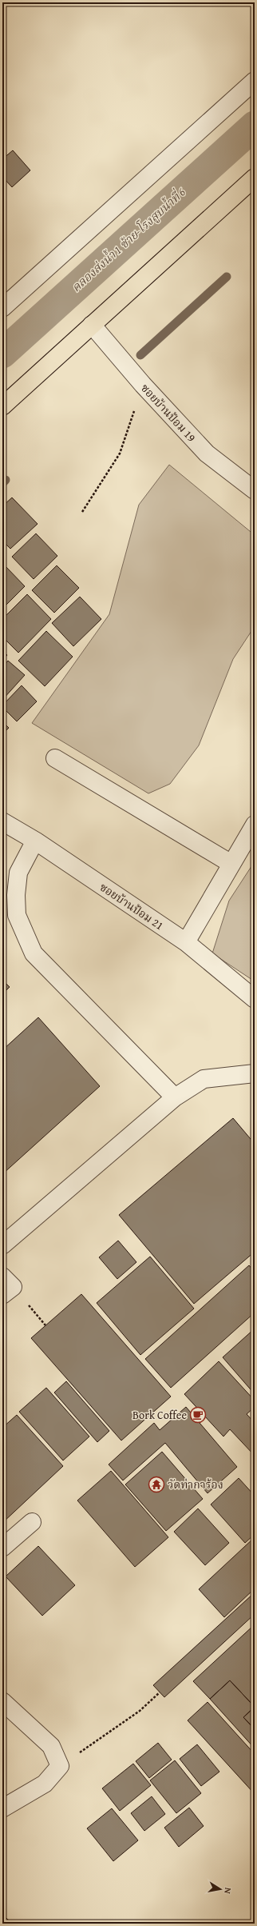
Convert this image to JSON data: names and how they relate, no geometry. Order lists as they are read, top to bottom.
{
  "streets": {
    "street": ["ซอยบ้านป้อม 19", "ซอยบ้านป้อม 21"]
  },
  "water": ["คลองส่งน้ำ 1 ซ้าย-โรงสูบน้ำที่ 6"],
  "places": {
    "cafe": ["Bork Coffee"],
    "temple": ["วัดท่าการ้อง"]
  },
  "north": "right"
}
